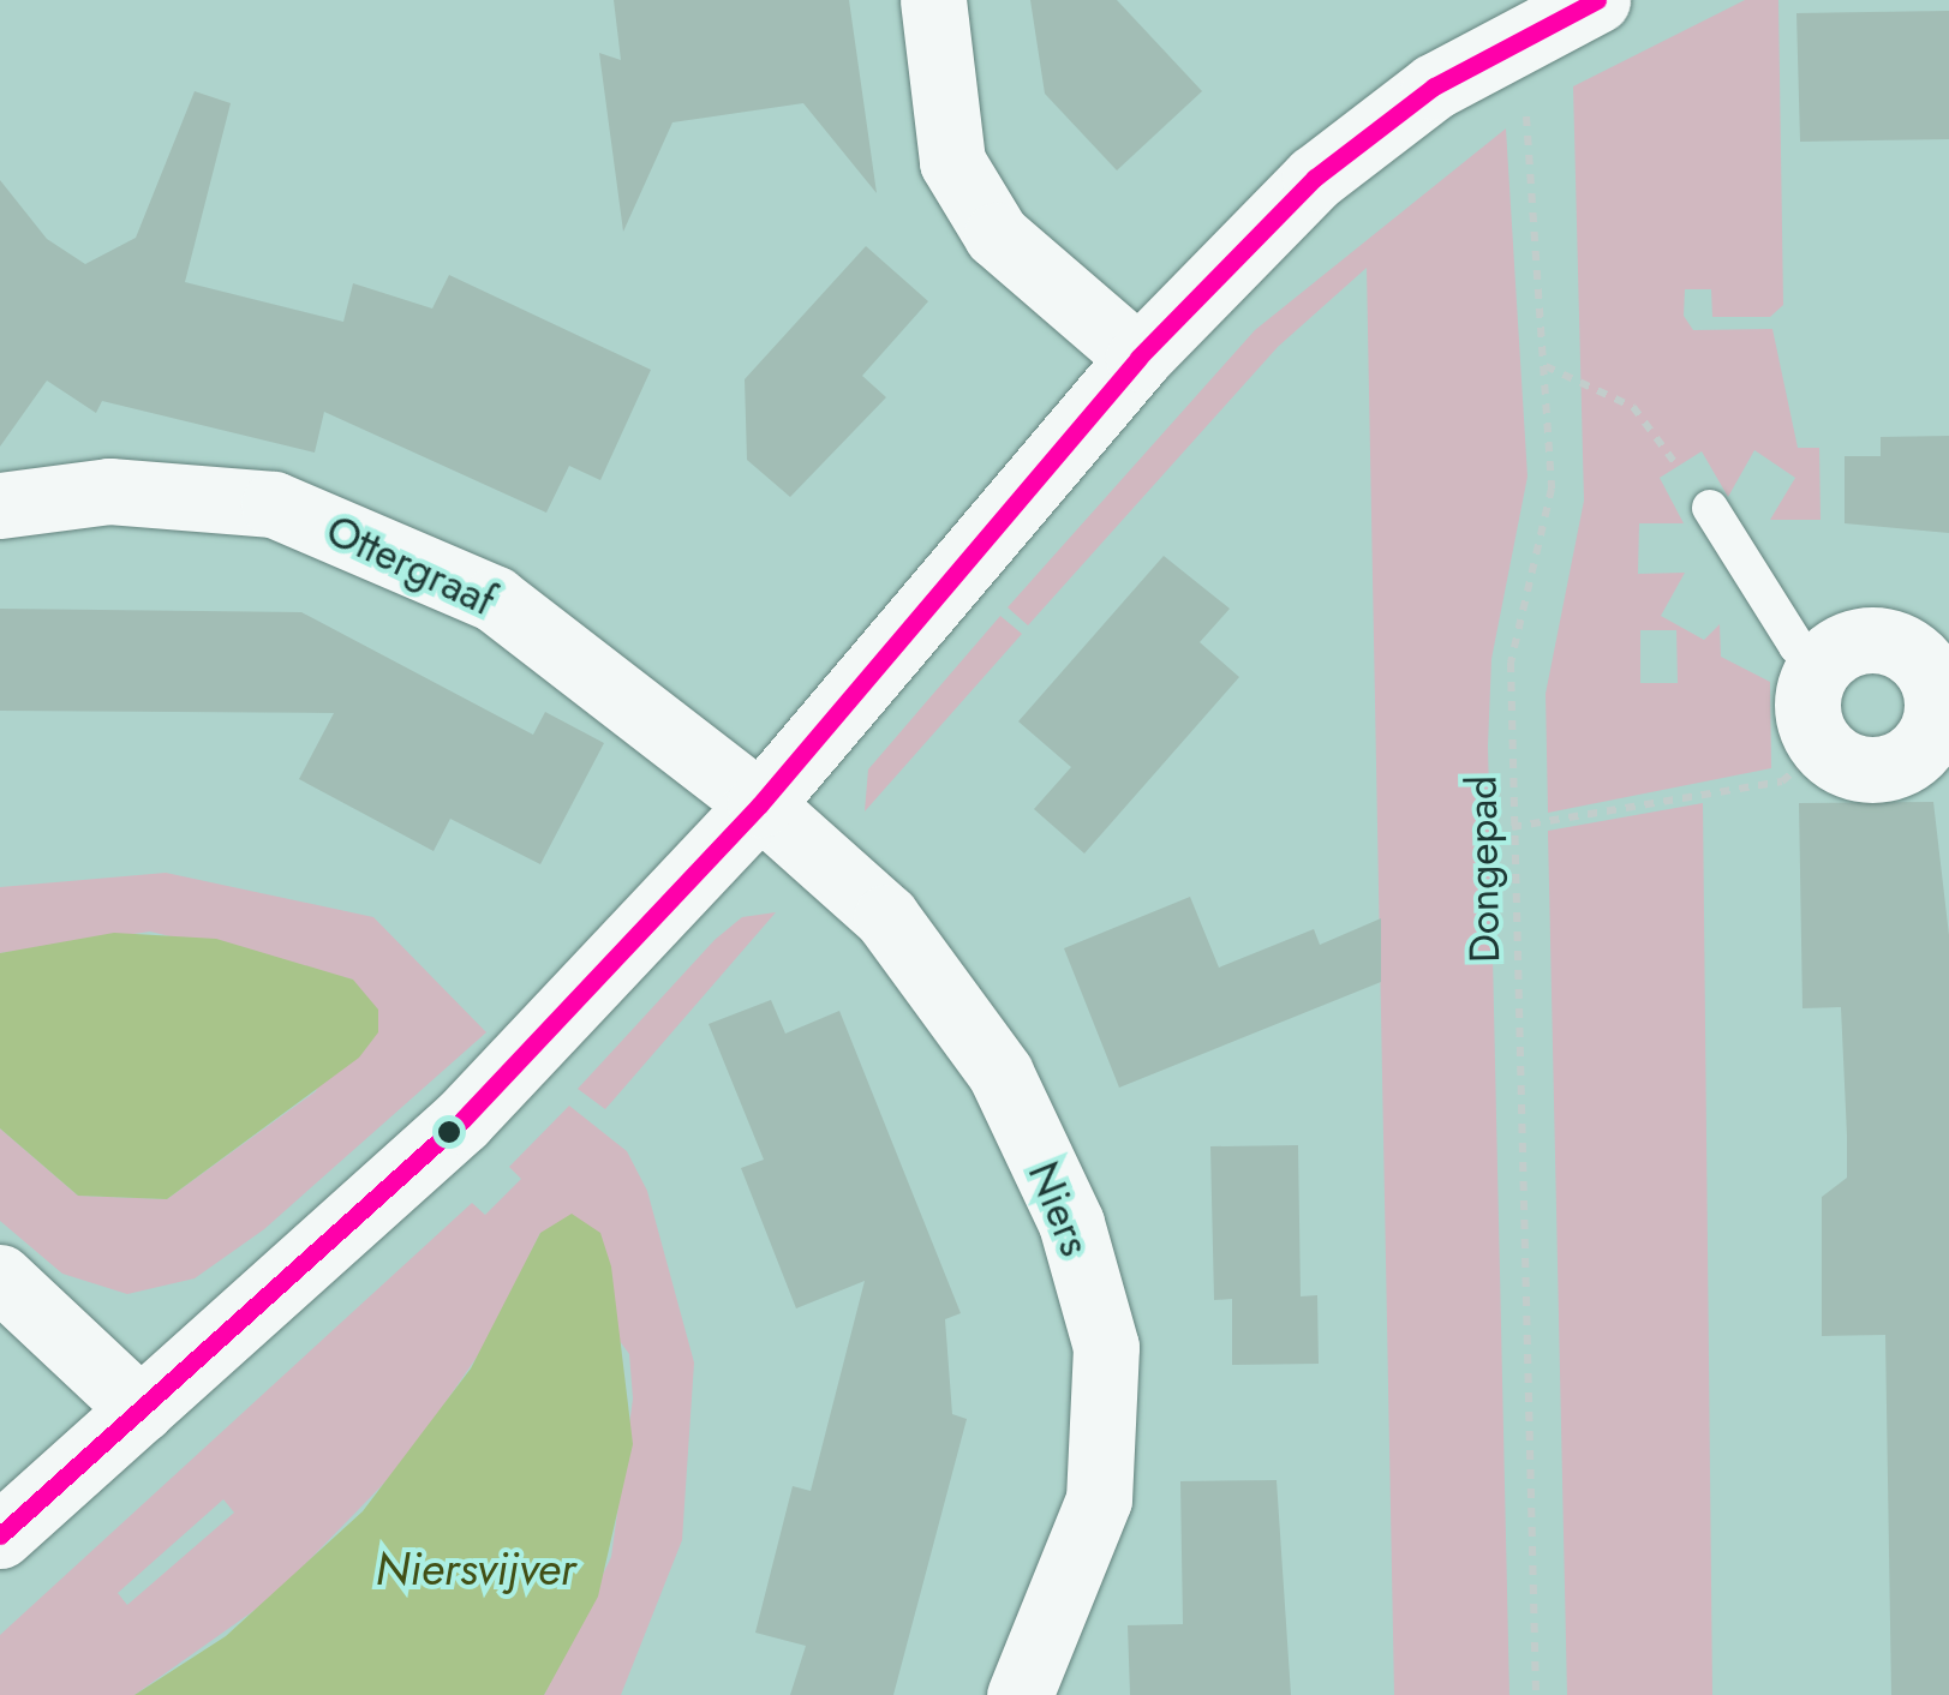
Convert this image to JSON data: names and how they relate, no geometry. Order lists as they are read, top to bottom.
{
  "streets": {
    "street": ["Ottergraaf", "Niers"],
    "path": ["Dongepad"]
  },
  "crossings": [
    ["Ottergraaf", "Niers"]
  ],
  "water": ["Niersvijver"]
}
